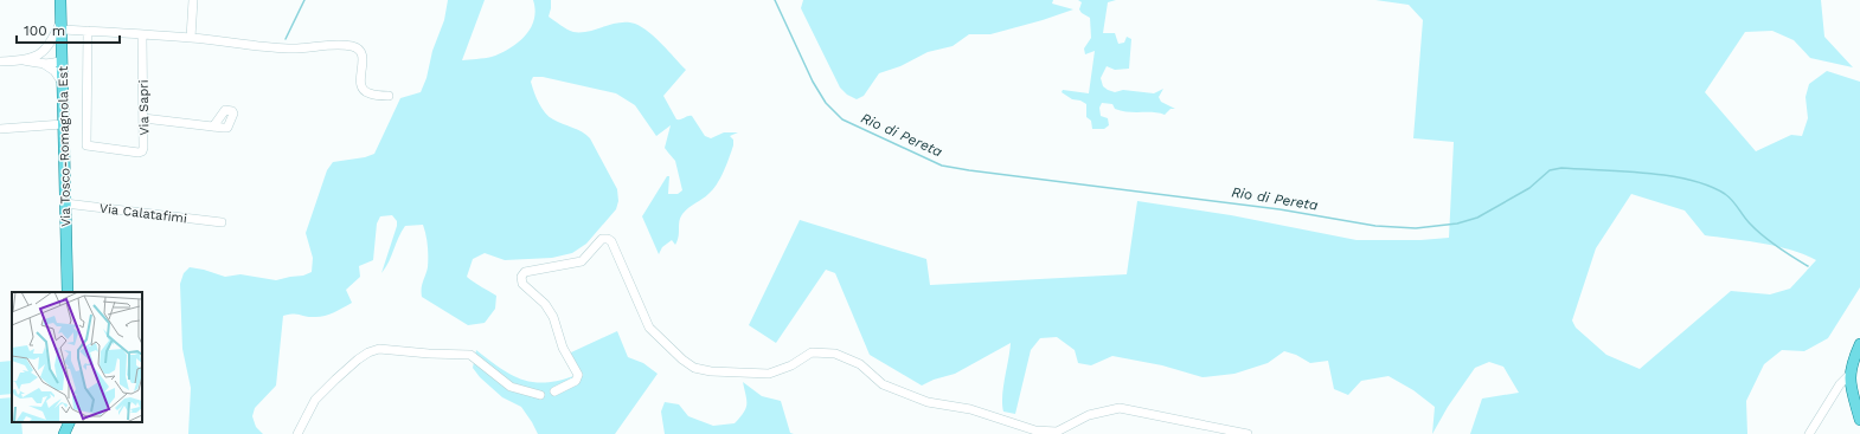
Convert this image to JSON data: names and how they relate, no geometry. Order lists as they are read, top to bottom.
{
  "streets": {
    "main road": ["Via Tosco-Romagnola Est"],
    "street": ["Via Sapri", "Via Calatafimi"]
  },
  "crossings": [
    ["Via Tosco-Romagnola Est", "Via Calatafimi"]
  ],
  "water": ["Rio di Pereta"],
  "scale_bar": "100 m"
}
